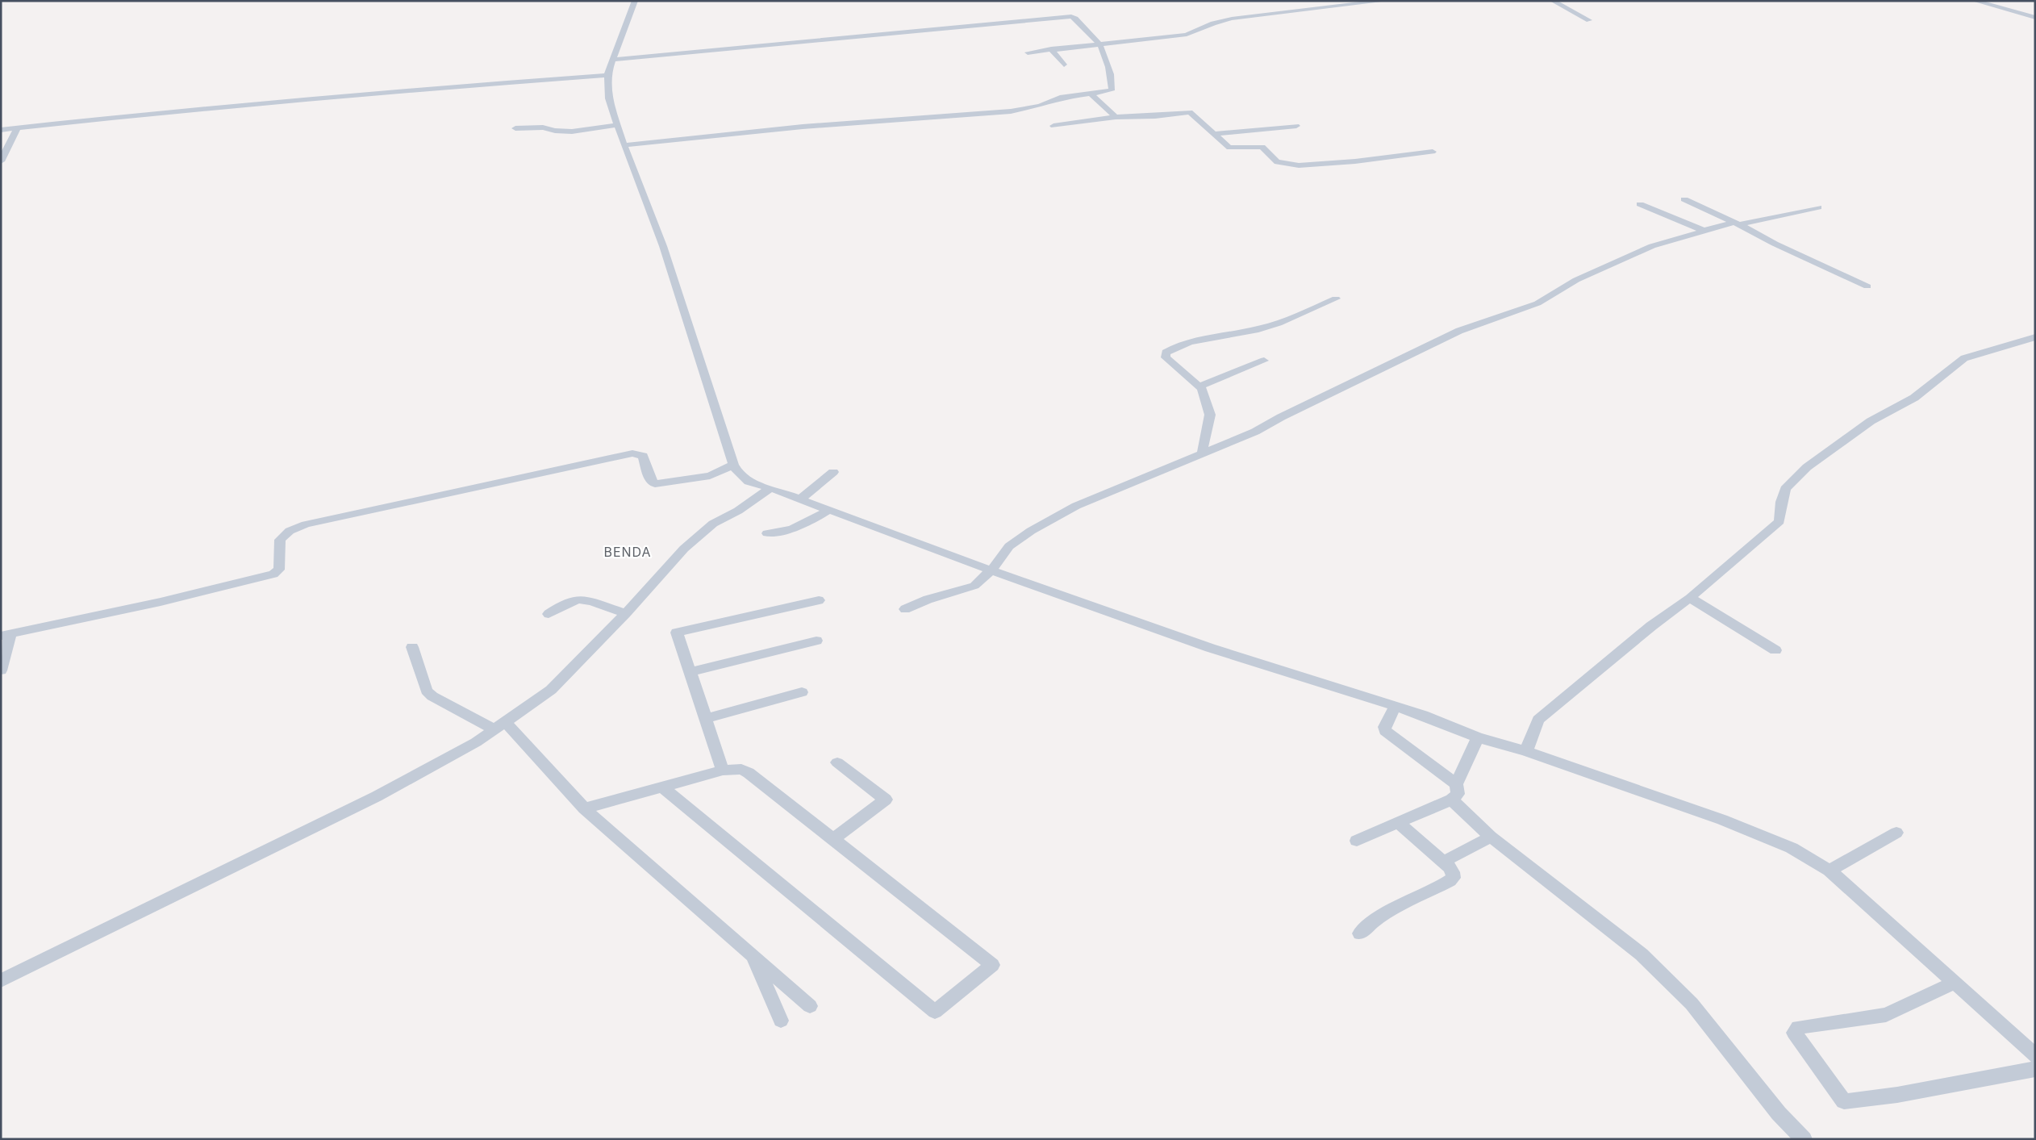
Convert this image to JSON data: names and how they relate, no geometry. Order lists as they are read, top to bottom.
{
  "districts": ["BENDA"]
}
